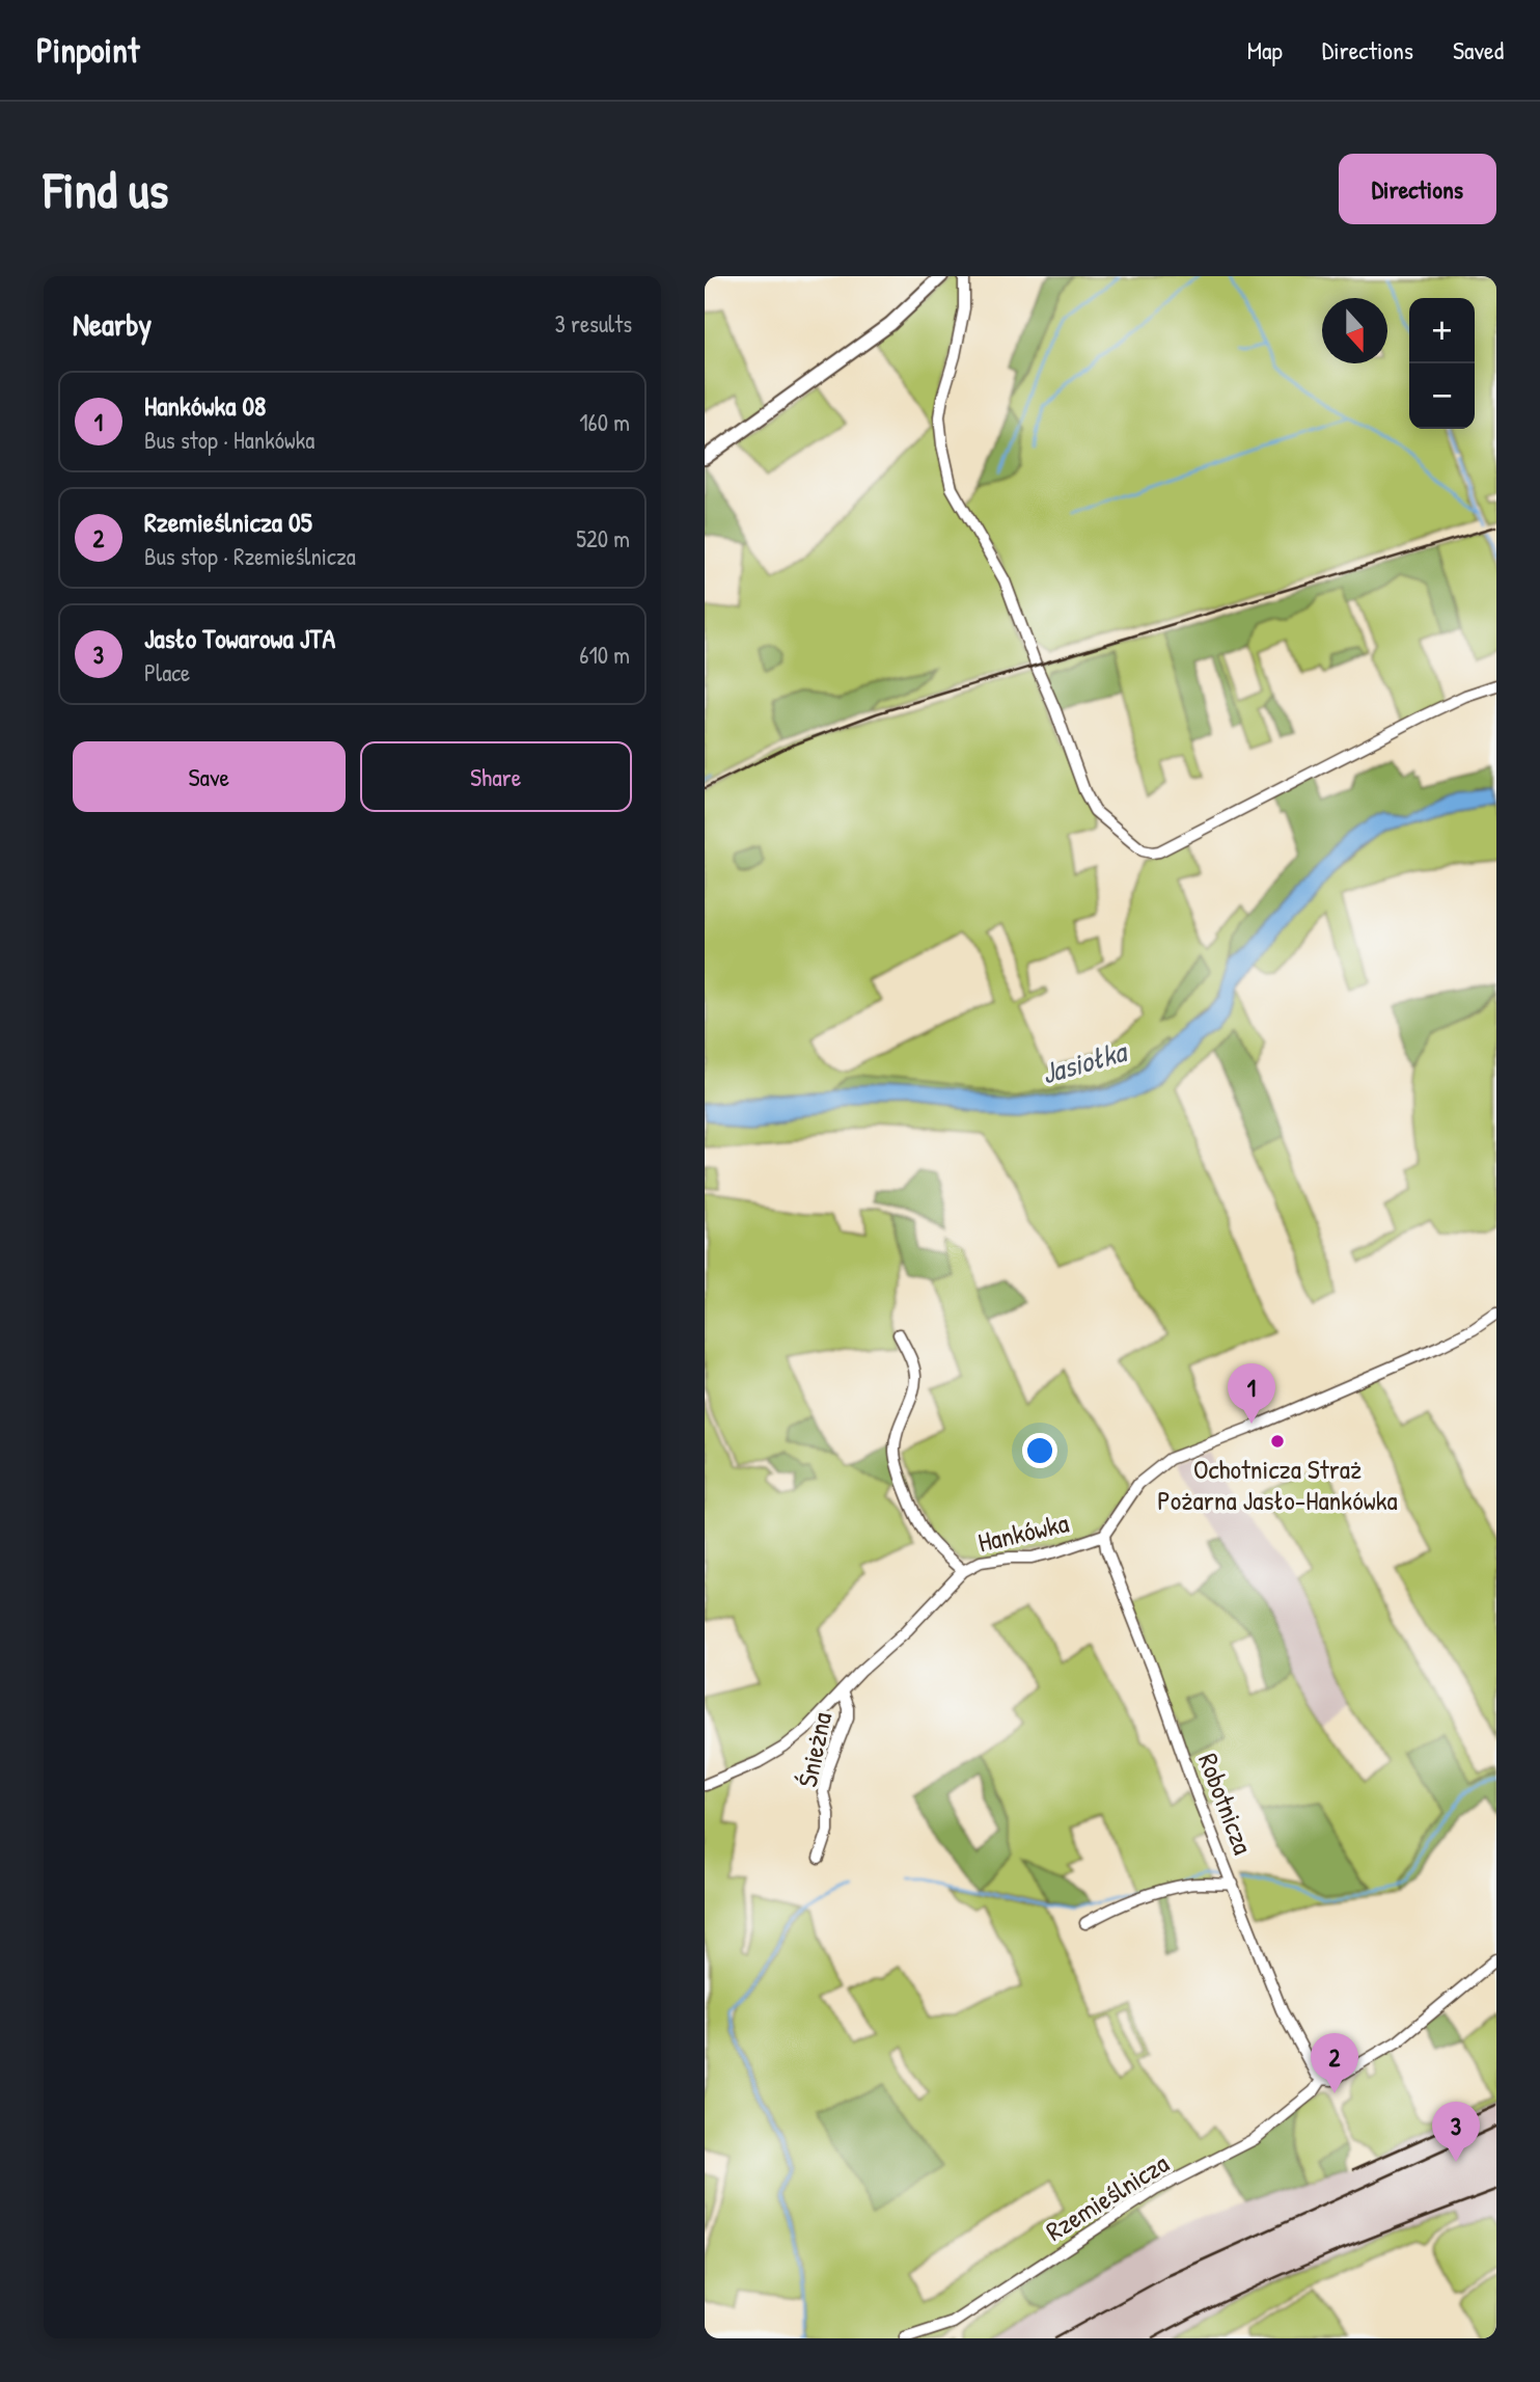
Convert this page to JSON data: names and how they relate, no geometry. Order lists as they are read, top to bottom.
{
  "streets": {
    "street": [
      "Hankówka",
      "Śnieżna",
      "Robotnicza",
      "Rzemieślnicza"
    ]
  },
  "crossings": [
    ["Hankówka", "Śnieżna"],
    ["Hankówka", "Robotnicza"],
    ["Robotnicza", "Rzemieślnicza"]
  ],
  "water": ["Jasiołka"],
  "places": ["Ochotnicza Straż Pożarna Jasło-Hankówka"],
  "north": "bottom",
  "page": {
    "header": "Pinpoint",
    "nav": ["Map", "Directions", "Saved"],
    "buttons": [
      "Directions",
      ["Save", "Share"]
    ],
    "title": "Find us",
    "heading": ["Nearby", "3 results"],
    "map_buttons": ["+", "−"],
    "list": [
      {
        "mark": "1",
        "name": "Hankówka 08",
        "note": "Bus stop · Hankówka",
        "value": "160 m"
      },
      {
        "mark": "2",
        "name": "Rzemieślnicza 05",
        "note": "Bus stop · Rzemieślnicza",
        "value": "520 m"
      },
      {
        "mark": "3",
        "name": "Jasło Towarowa JTA",
        "note": "Place",
        "value": "610 m"
      }
    ],
    "pins": ["1", "2", "3"]
  }
}
